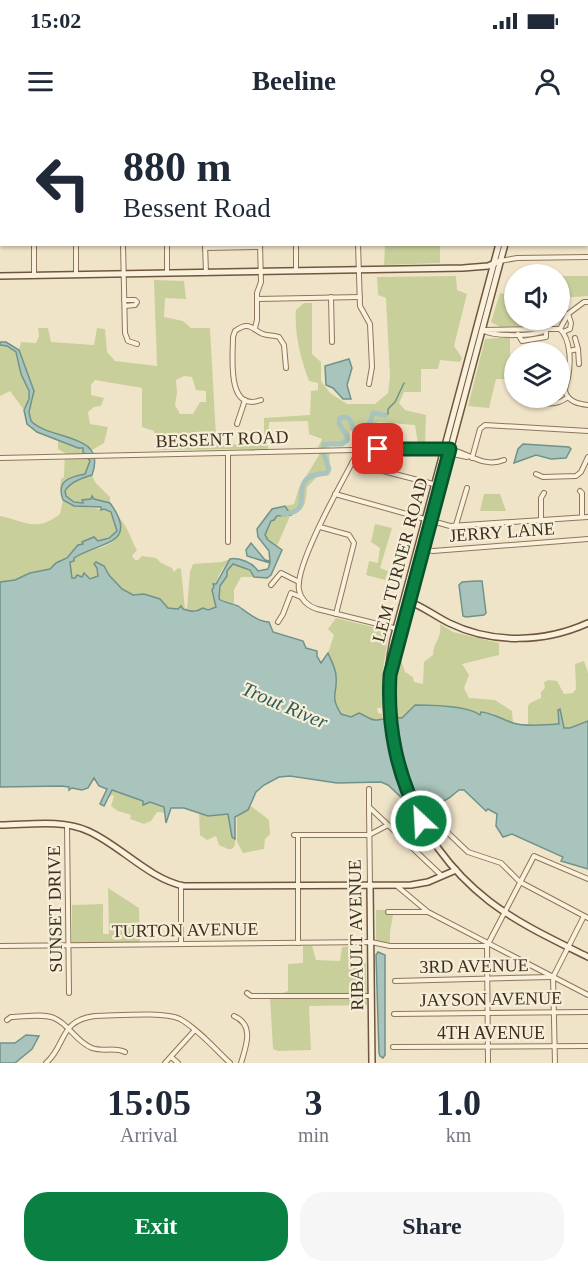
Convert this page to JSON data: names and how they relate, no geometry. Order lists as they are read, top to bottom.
{
  "streets": {
    "street": [
      "BESSENT ROAD",
      "JERRY LANE",
      "LEM TURNER ROAD",
      "SUNSET DRIVE",
      "TURTON AVENUE",
      "RIBAULT AVENUE",
      "3RD AVENUE",
      "JAYSON AVENUE",
      "4TH AVENUE"
    ]
  },
  "crossings": [
    ["BESSENT ROAD", "LEM TURNER ROAD"],
    ["JERRY LANE", "LEM TURNER ROAD"],
    ["SUNSET DRIVE", "TURTON AVENUE"],
    ["TURTON AVENUE", "RIBAULT AVENUE"]
  ],
  "water": ["Trout River"],
  "page": {
    "status": "15:02",
    "header": "Beeline",
    "turn": ["880 m", "Bessent Road"],
    "eta": [
      "15:05",
      "Arrival",
      "3",
      "min",
      "1.0",
      "km"
    ],
    "buttons": ["Exit", "Share"]
  }
}
